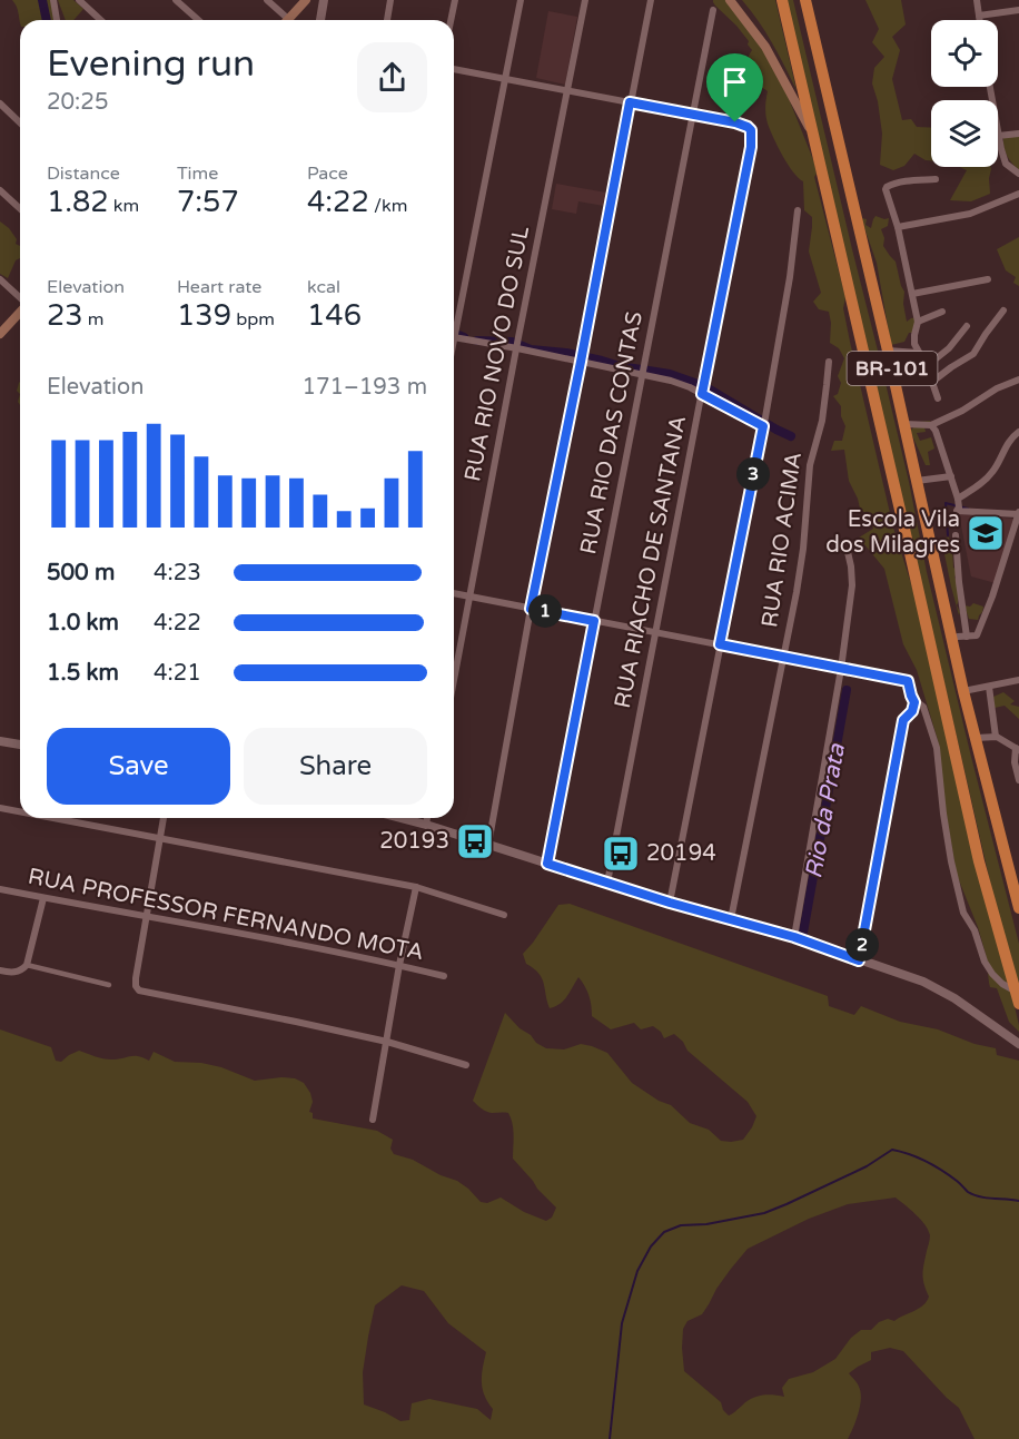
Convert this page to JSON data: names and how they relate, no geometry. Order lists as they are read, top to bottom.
{
  "streets": {
    "highway": ["BR-101"],
    "street": [
      "RUA RIO NOVO DO SUL",
      "RUA RIO DAS CONTAS",
      "RUA RIO ACIMA",
      "RUA RIACHO DE SANTANA",
      "RUA PROFESSOR FERNANDO MOTA"
    ]
  },
  "crossings": [
    ["RUA RIO DAS CONTAS", "RUA RIACHO DE SANTANA"]
  ],
  "water": ["Rio da Prata"],
  "places": {
    "school or university": ["Escola Vila dos Milagres"],
    "bus stop": ["20193", "20194"]
  },
  "page": {
    "heading": ["Evening run", "20:25"],
    "stats": [
      ["Distance", "1.82 km"],
      ["Time", "7:57"],
      ["Pace", "4:22 /km"],
      ["Elevation", "23 m"],
      ["Heart rate", "139 bpm"],
      ["kcal", "146"]
    ],
    "chart": ["Elevation", "171–193 m"],
    "pins": ["3", "1", "2"],
    "list": [
      {
        "name": "500 m",
        "note": "4:23"
      },
      {
        "name": "1.0 km",
        "note": "4:22"
      },
      {
        "name": "1.5 km",
        "note": "4:21"
      }
    ],
    "buttons": ["Save", "Share"]
  }
}
